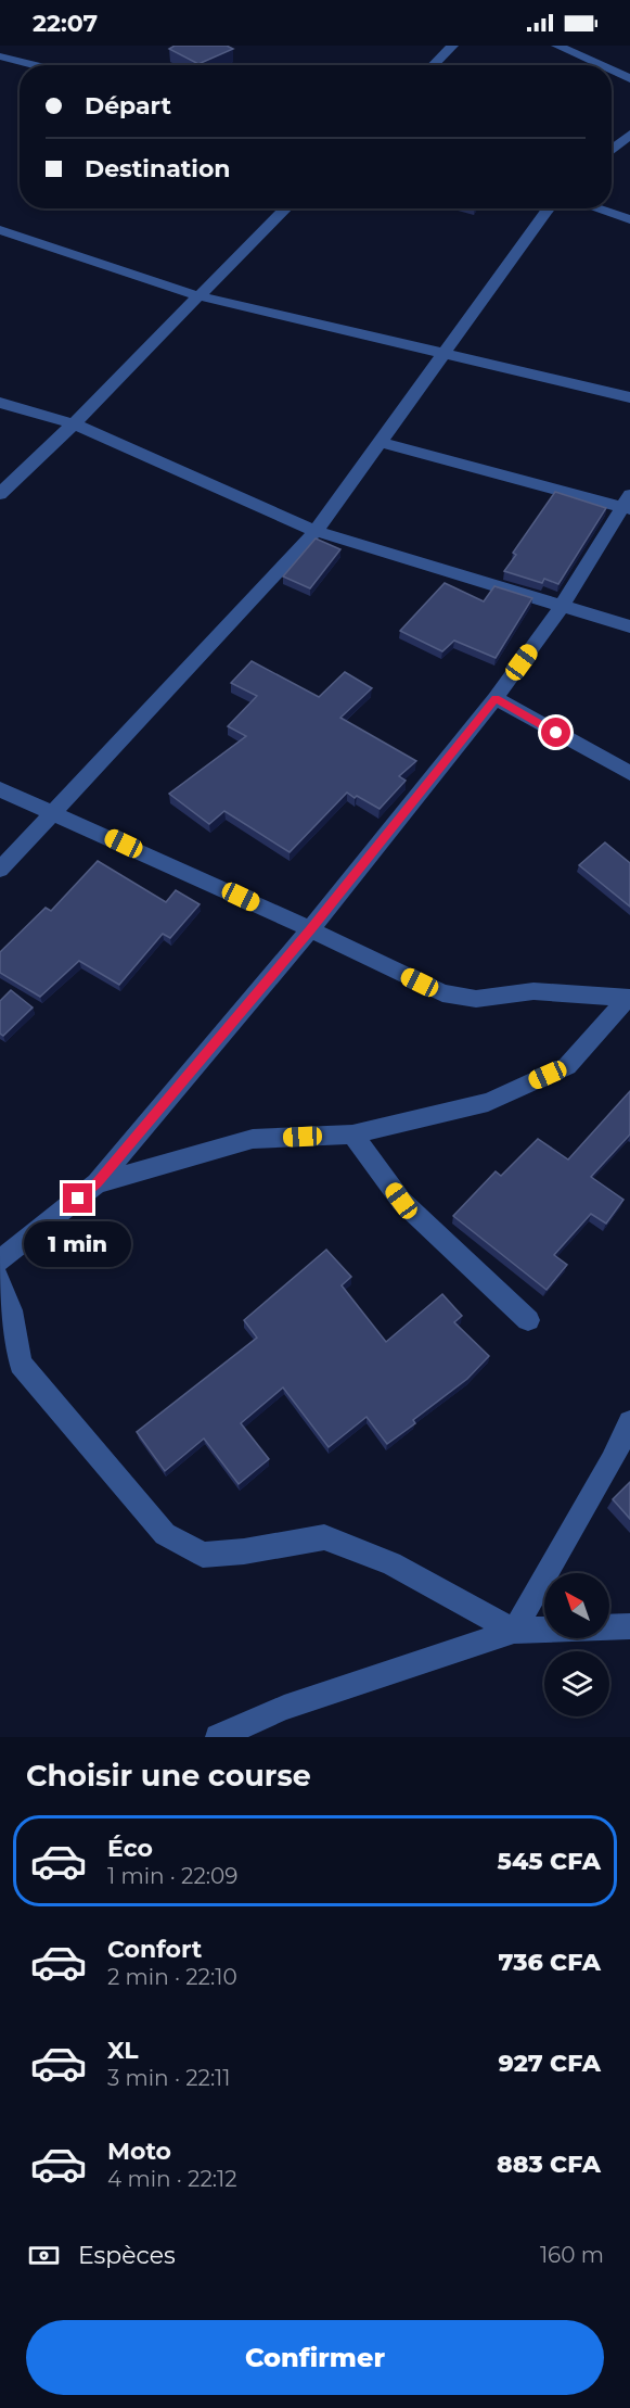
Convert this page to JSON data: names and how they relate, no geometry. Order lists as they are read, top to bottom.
{
  "north": "top left",
  "page": {
    "status": "22:07",
    "banner": ["Départ", "Destination"],
    "bubble": "1 min",
    "heading": "Choisir une course",
    "list": [
      {
        "name": "Éco",
        "note": "1 min · 22:09",
        "value": "545 CFA"
      },
      {
        "name": "Confort",
        "note": "2 min · 22:10",
        "value": "736 CFA"
      },
      {
        "name": "XL",
        "note": "3 min · 22:11",
        "value": "927 CFA"
      },
      {
        "name": "Moto",
        "note": "4 min · 22:12",
        "value": "883 CFA"
      }
    ],
    "pay": ["Espèces", "160 m"],
    "buttons": "Confirmer"
  }
}
